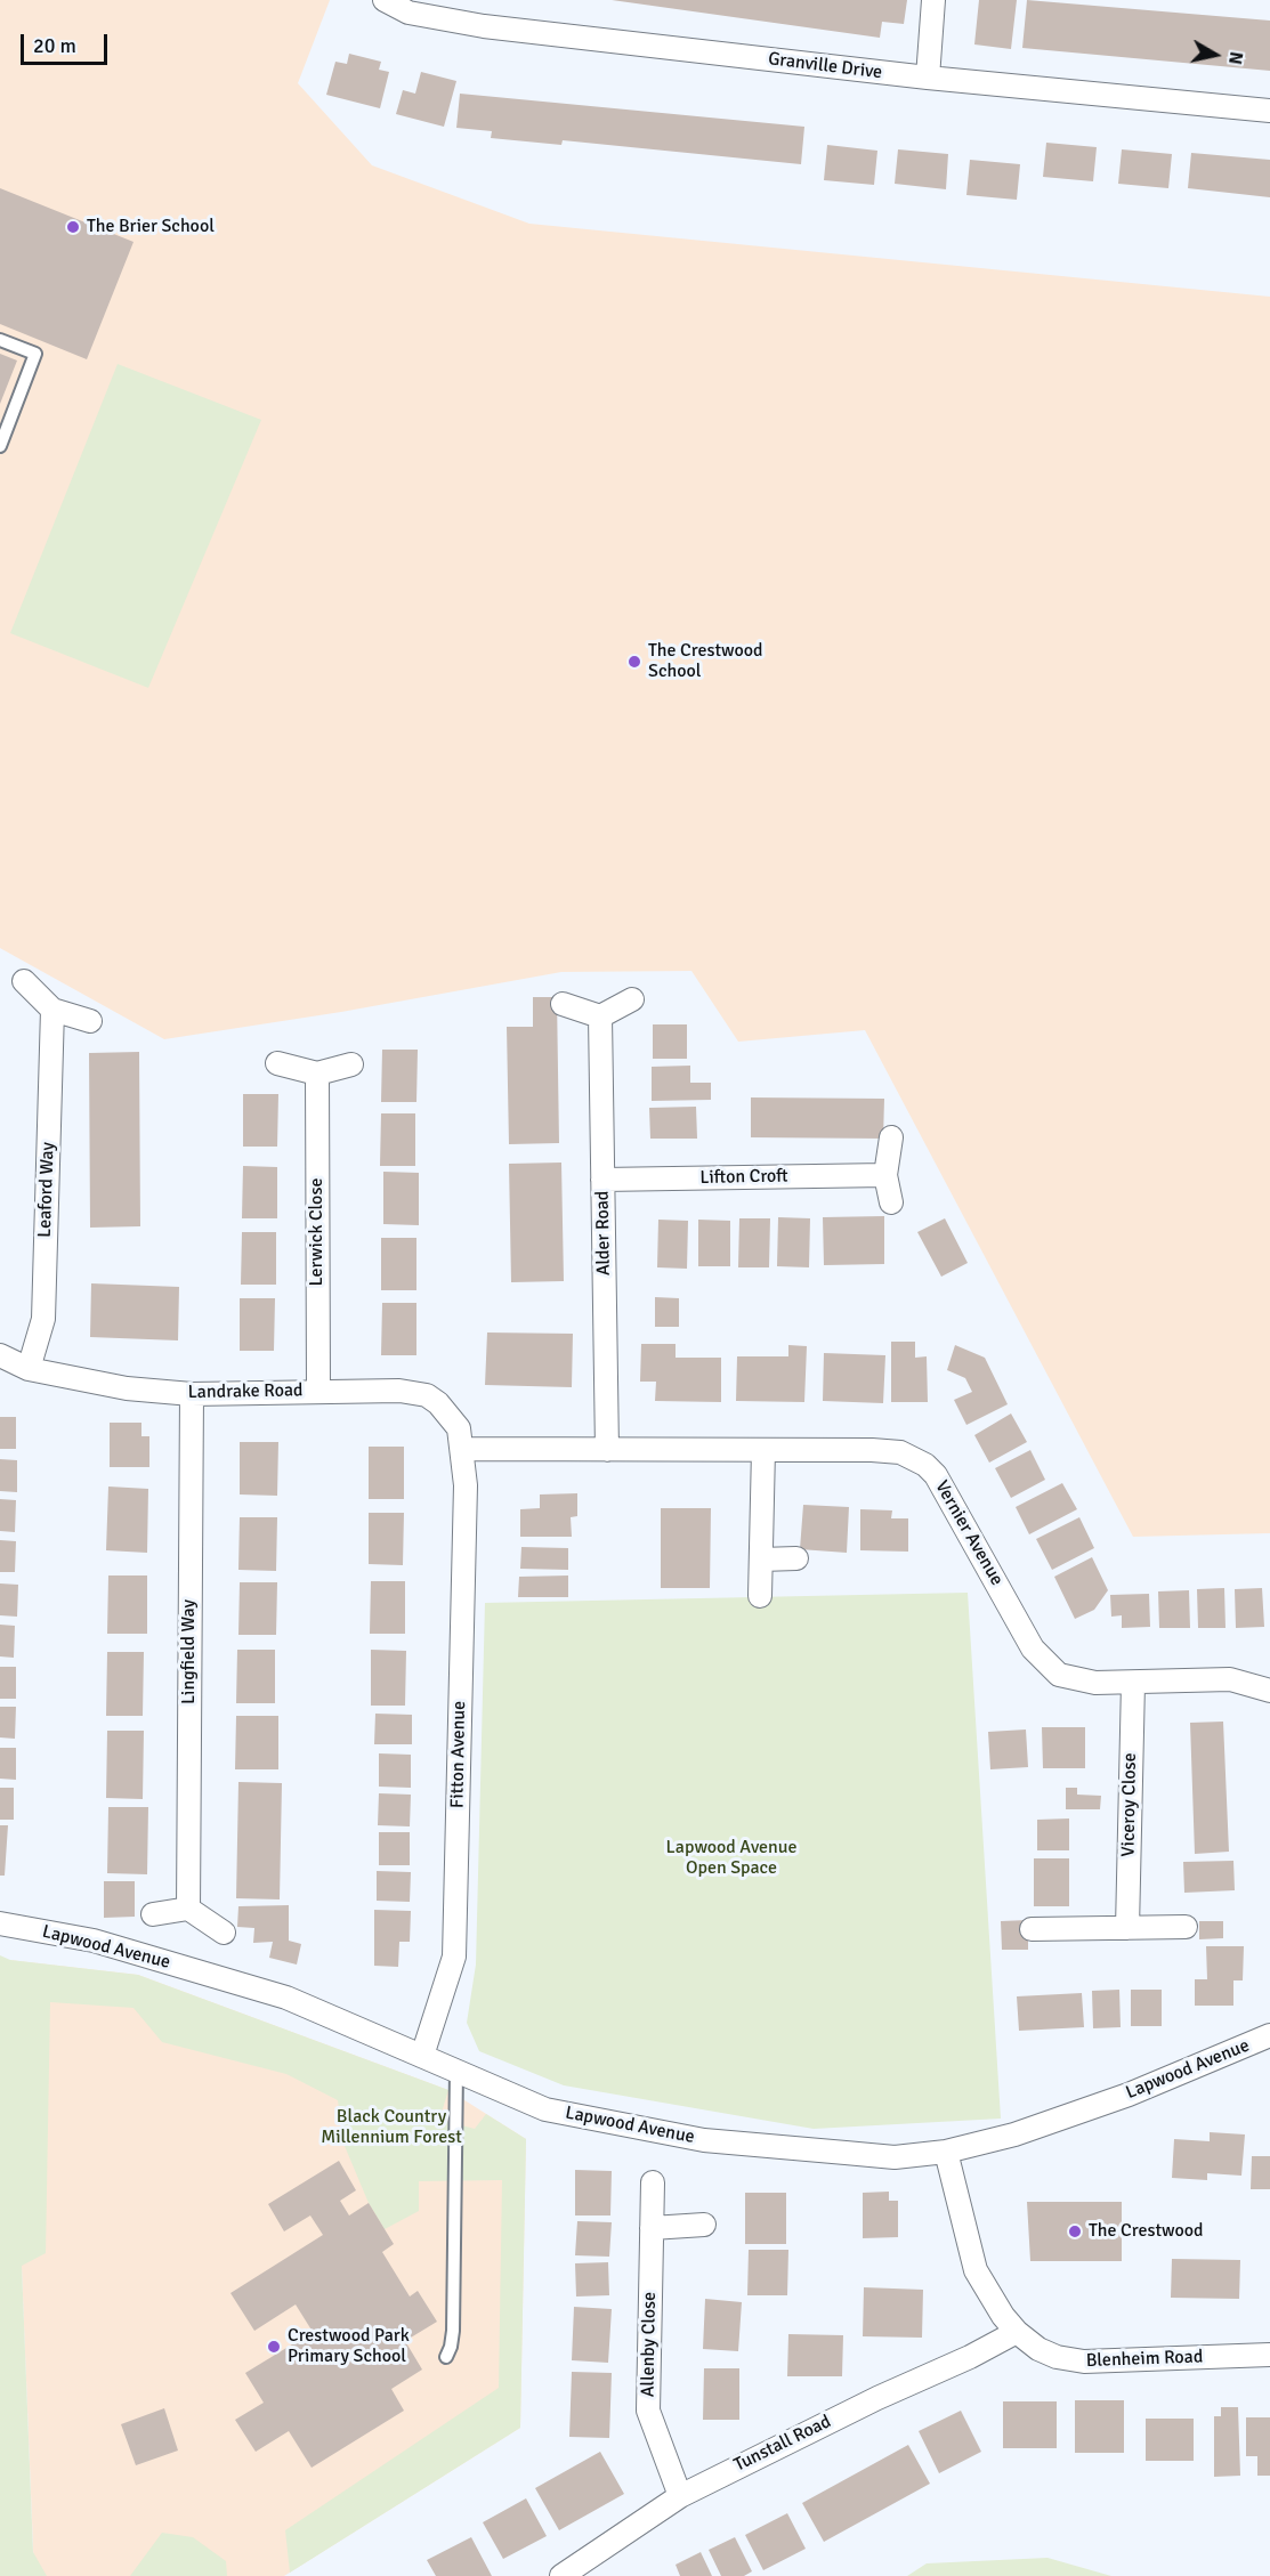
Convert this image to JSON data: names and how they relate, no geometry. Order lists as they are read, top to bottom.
{
  "streets": {
    "street": [
      "Granville Drive",
      "Lifton Croft",
      "Leaford Way",
      "Lerwick Close",
      "Alder Road",
      "Landrake Road",
      "Vernier Avenue",
      "Lingfield Way",
      "Fitton Avenue",
      "Viceroy Close",
      "Lapwood Avenue",
      "Allenby Close",
      "Blenheim Road",
      "Tunstall Road"
    ]
  },
  "crossings": [
    ["Lifton Croft", "Alder Road"],
    ["Leaford Way", "Landrake Road"],
    ["Lerwick Close", "Landrake Road"],
    ["Alder Road", "Vernier Avenue"],
    ["Landrake Road", "Vernier Avenue"],
    ["Landrake Road", "Lingfield Way"],
    ["Landrake Road", "Fitton Avenue"],
    ["Vernier Avenue", "Fitton Avenue"],
    ["Vernier Avenue", "Viceroy Close"],
    ["Fitton Avenue", "Lapwood Avenue"],
    ["Lapwood Avenue", "Blenheim Road"],
    ["Allenby Close", "Tunstall Road"],
    ["Blenheim Road", "Tunstall Road"]
  ],
  "parks": ["Lapwood Avenue Open Space", "Black Country Millennium Forest"],
  "places": [
    "The Brier School",
    "The Crestwood School",
    "The Crestwood",
    "Crestwood Park Primary School"
  ],
  "scale_bar": "20 m",
  "north": "right"
}
